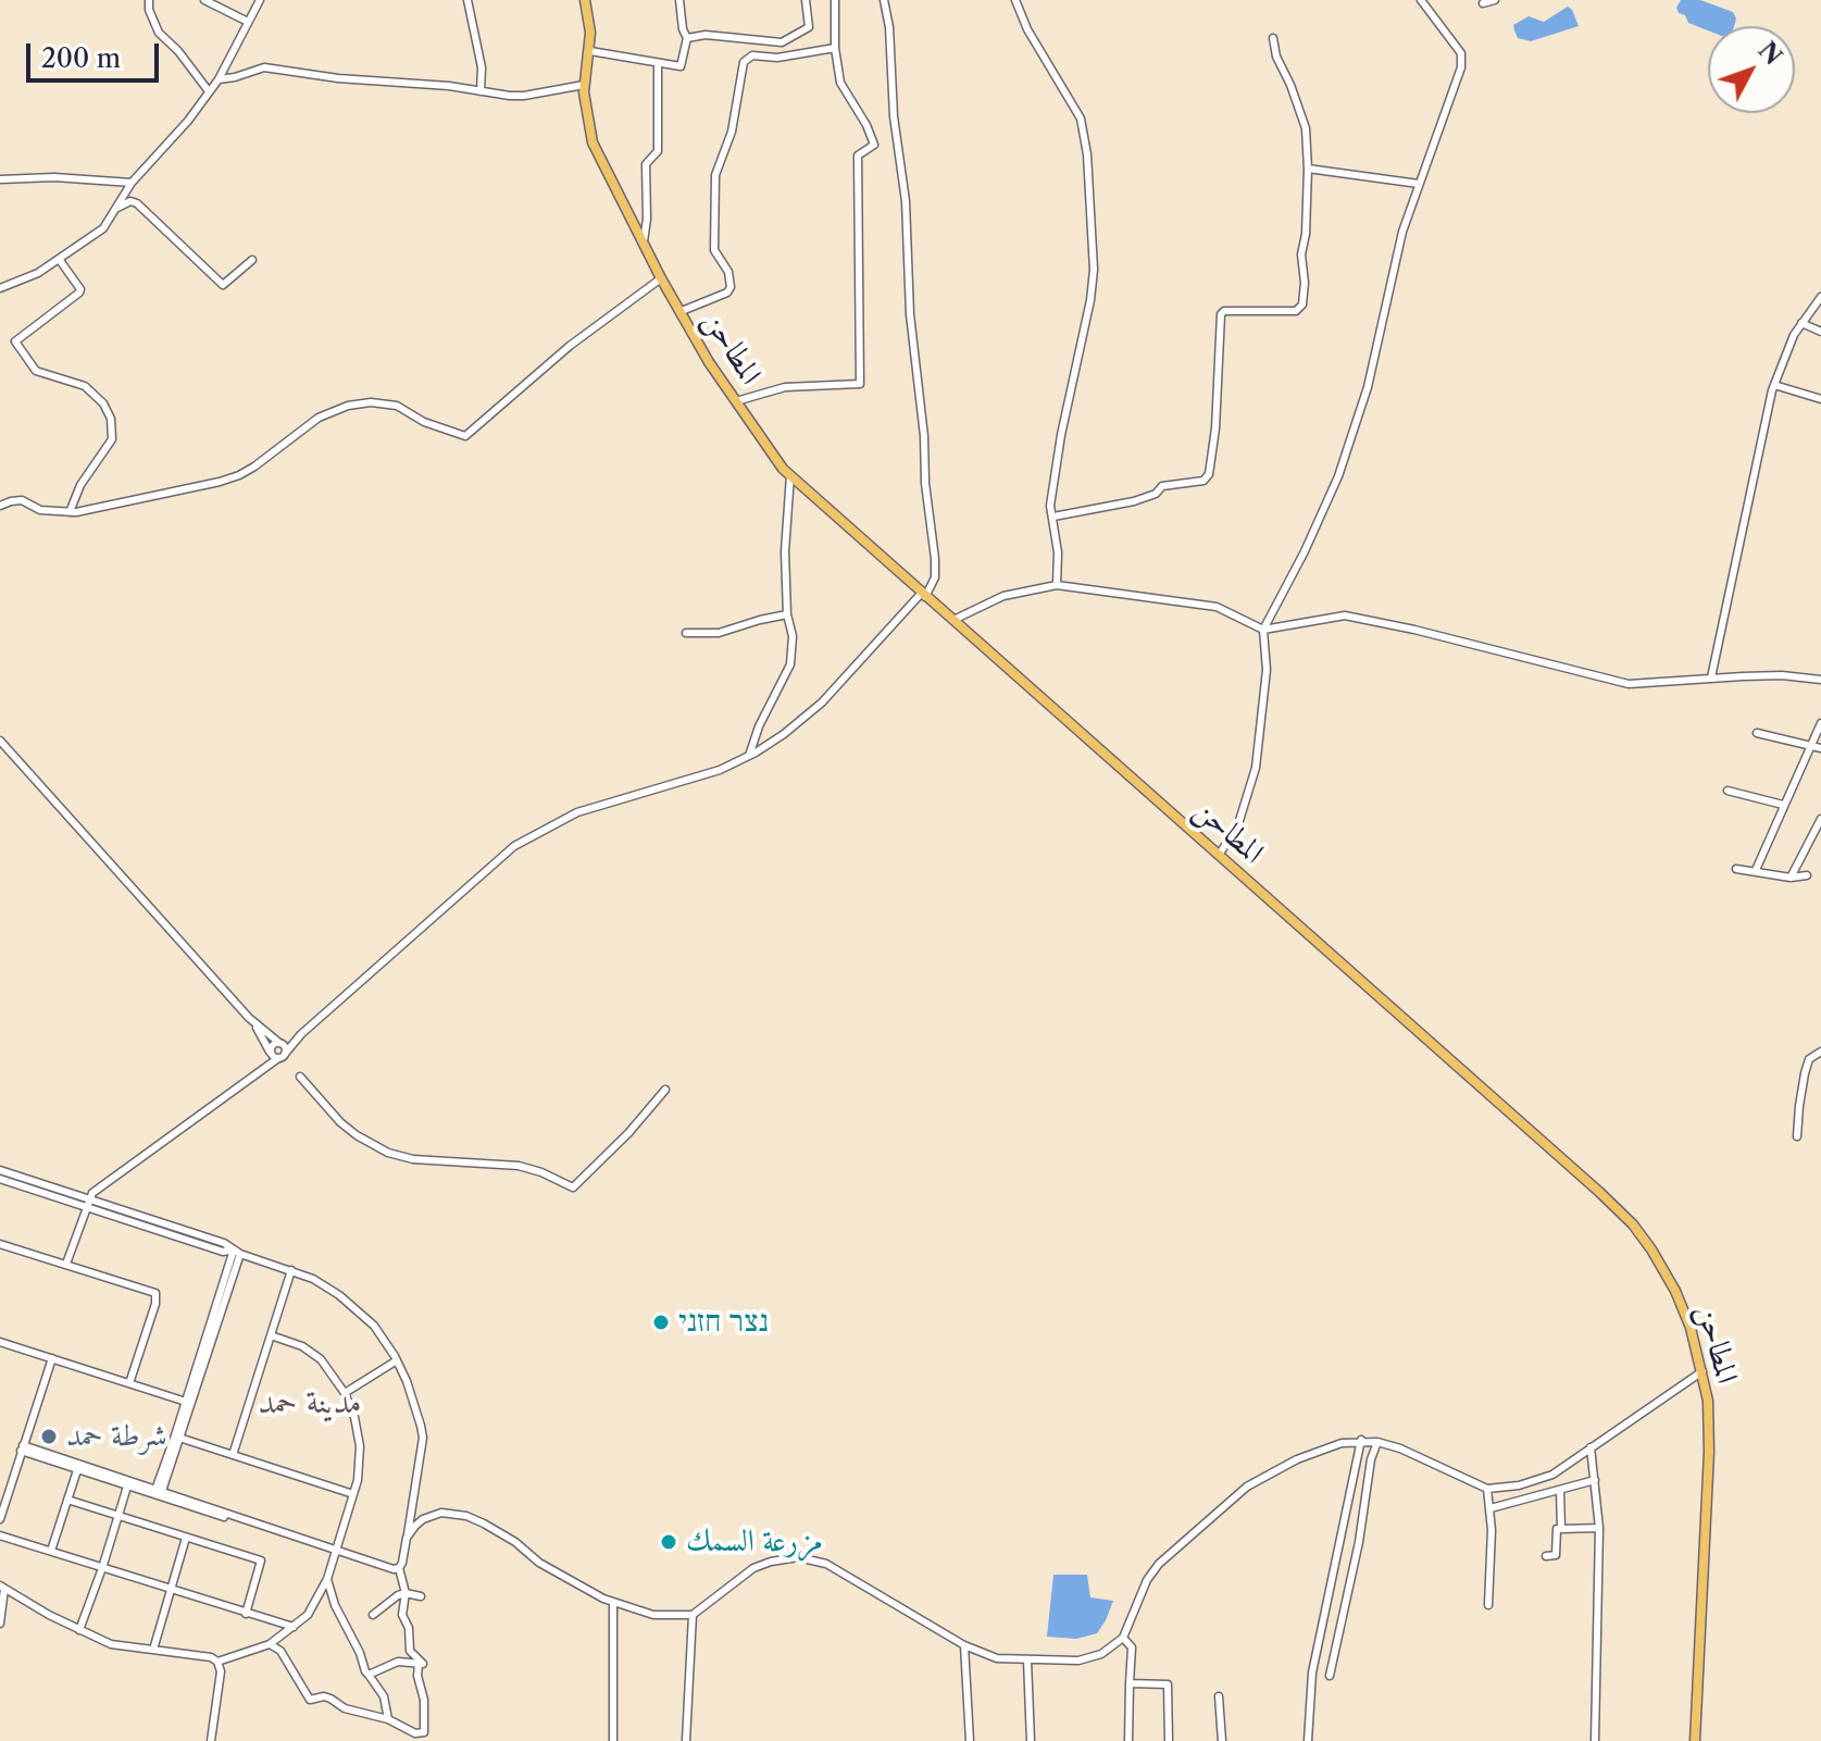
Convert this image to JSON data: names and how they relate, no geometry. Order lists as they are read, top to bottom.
{
  "streets": {
    "main road": ["المطاحن"]
  },
  "districts": ["مدينة حمد"],
  "places": ["נצר חזני", "شرطة حمد", "مزرعة السمك"],
  "scale_bar": "200 m",
  "north": "top right"
}
